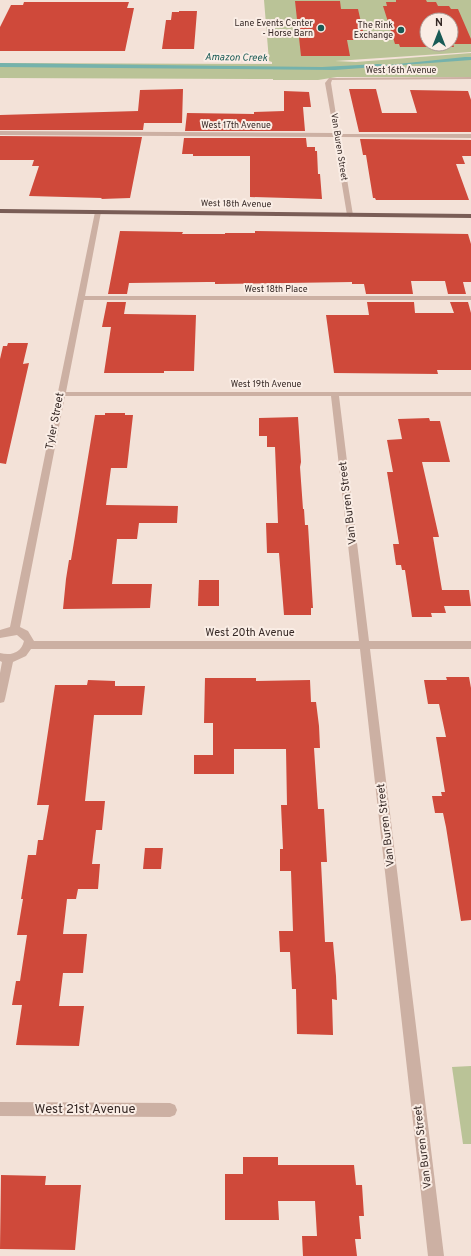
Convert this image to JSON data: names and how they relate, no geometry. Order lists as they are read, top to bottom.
{
  "streets": {
    "main road": ["West 18th Avenue"],
    "street": [
      "West 16th Avenue",
      "West 17th Avenue",
      "Van Buren Street",
      "West 18th Place",
      "West 19th Avenue",
      "Tyler Street",
      "West 20th Avenue",
      "West 21st Avenue"
    ]
  },
  "crossings": [
    ["West 16th Avenue", "Van Buren Street"],
    ["West 17th Avenue", "Van Buren Street"],
    ["Van Buren Street", "West 18th Avenue"],
    ["Van Buren Street", "West 19th Avenue"],
    ["Van Buren Street", "West 20th Avenue"],
    ["West 18th Avenue", "Tyler Street"],
    ["West 18th Place", "Tyler Street"],
    ["West 19th Avenue", "Tyler Street"]
  ],
  "water": ["Amazon Creek"],
  "places": ["Lane Events Center - Horse Barn", "The Rink Exchange"],
  "north": "top"
}
